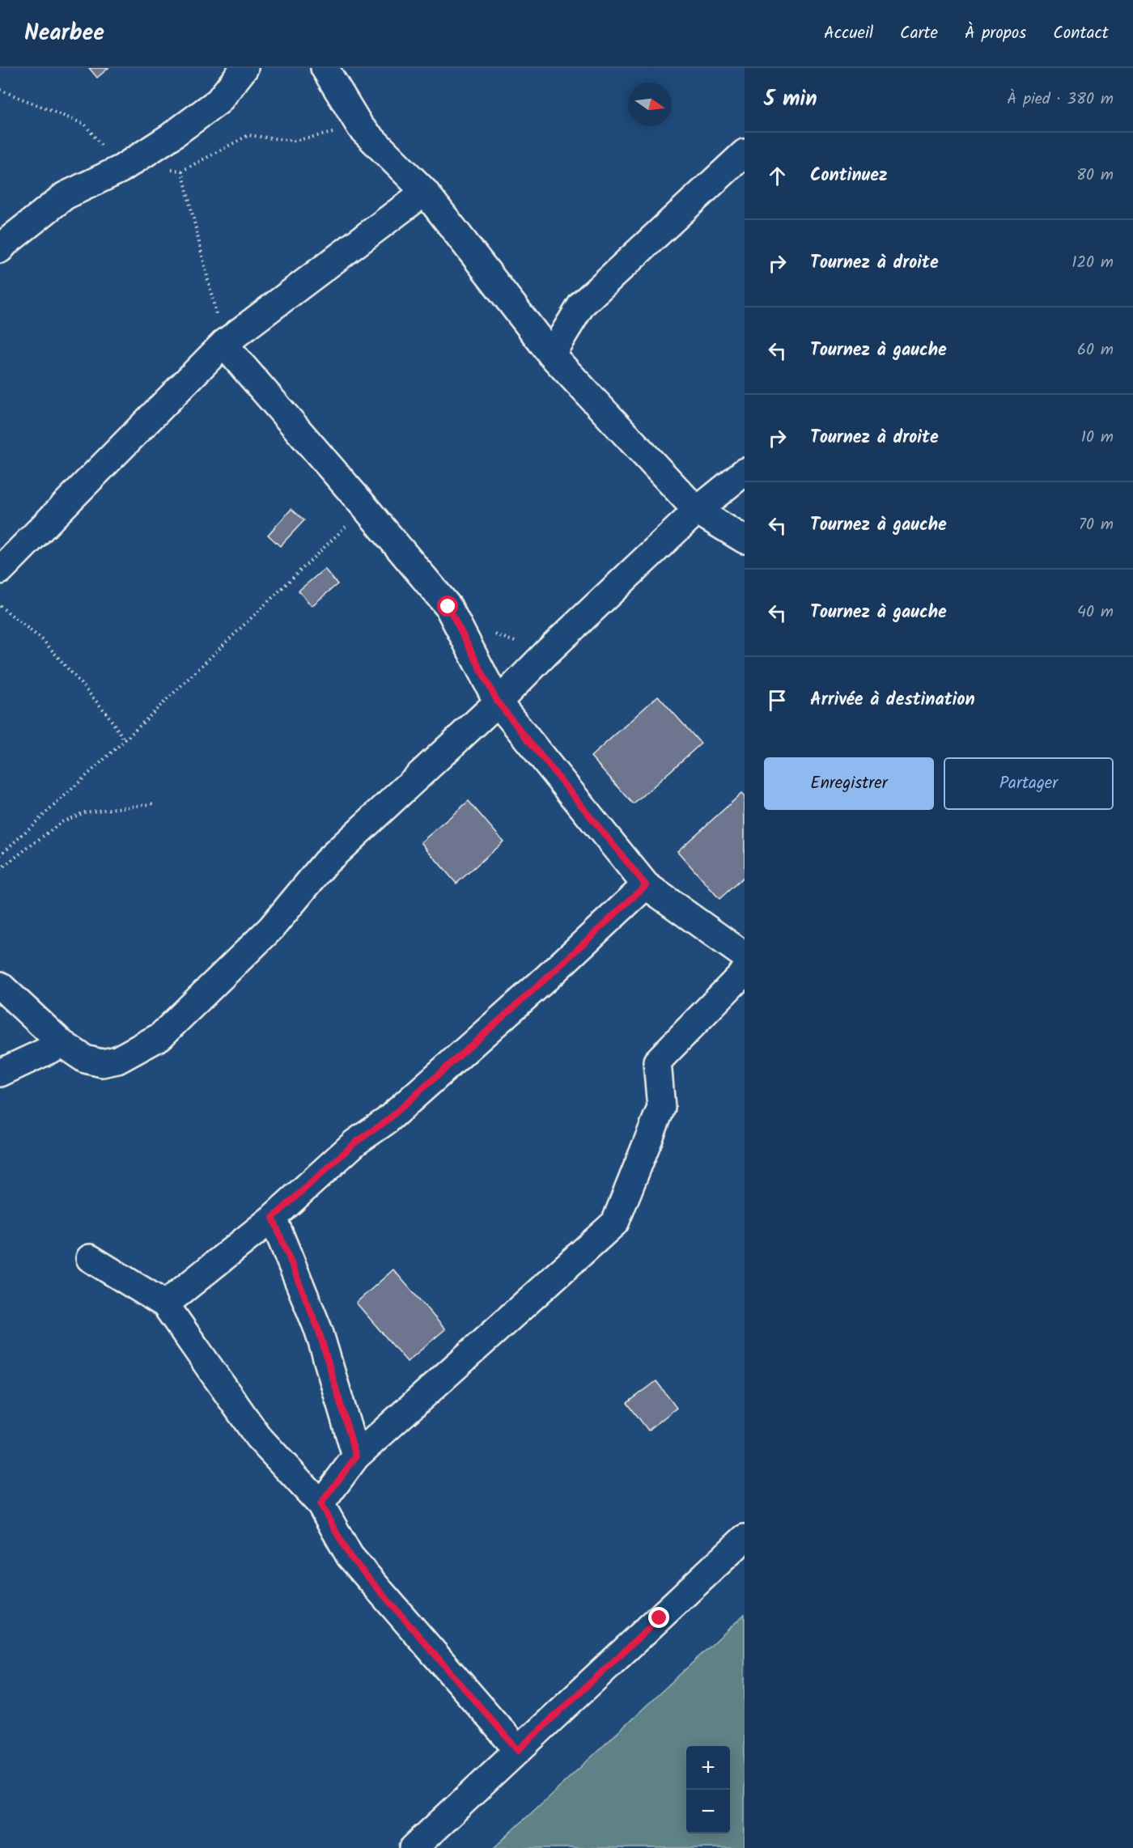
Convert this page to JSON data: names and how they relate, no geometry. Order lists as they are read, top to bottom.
{
  "north": "right",
  "page": {
    "header": "Nearbee",
    "nav": [
      "Accueil",
      "Carte",
      "À propos",
      "Contact"
    ],
    "heading": ["5 min", "À pied · 380 m"],
    "list": [
      ["Continuez", "80 m"],
      ["Tournez à droite", "120 m"],
      ["Tournez à gauche", "60 m"],
      ["Tournez à droite", "10 m"],
      ["Tournez à gauche", "70 m"],
      ["Tournez à gauche", "40 m"],
      "Arrivée à destination"
    ],
    "buttons": ["Enregistrer", "Partager"],
    "map_buttons": ["+", "−"]
  }
}
